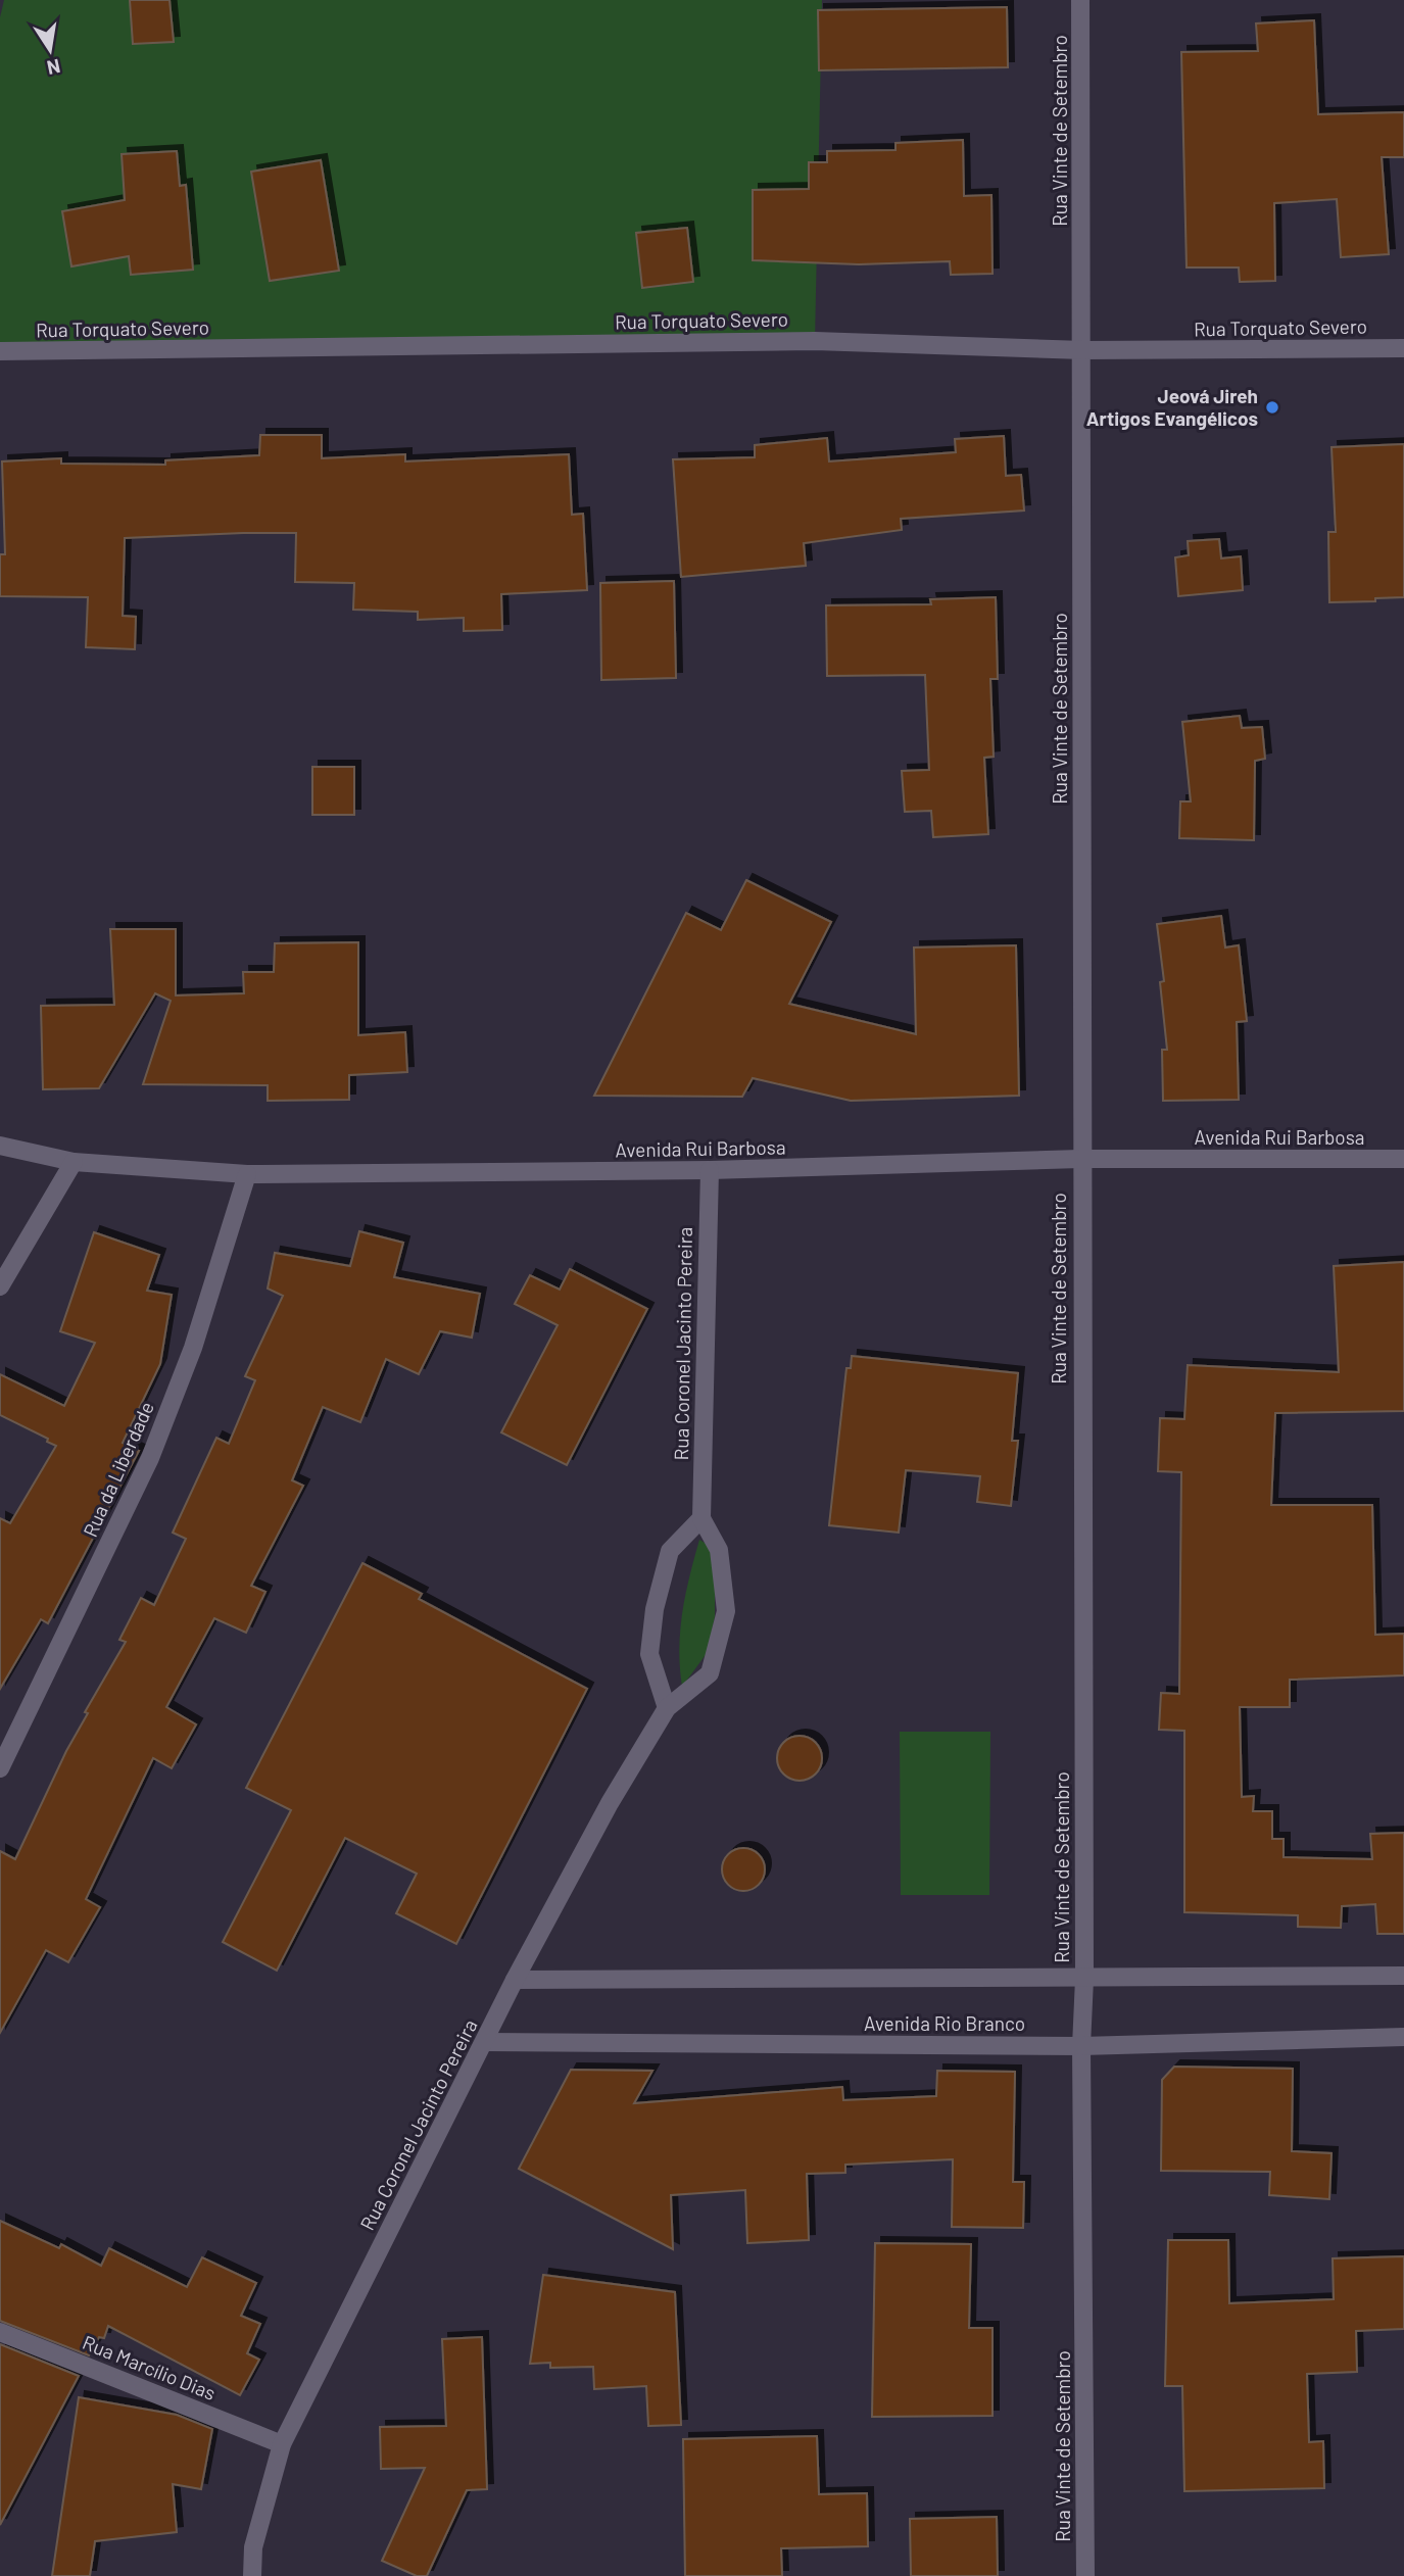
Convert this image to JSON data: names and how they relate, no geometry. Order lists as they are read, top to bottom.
{
  "streets": {
    "street": [
      "Rua Vinte de Setembro",
      "Rua Torquato Severo",
      "Avenida Rui Barbosa",
      "Rua Coronel Jacinto Pereira",
      "Rua da Liberdade",
      "Avenida Rio Branco",
      "Rua Marcílio Dias"
    ]
  },
  "crossings": [
    ["Rua Vinte de Setembro", "Rua Torquato Severo"],
    ["Rua Vinte de Setembro", "Avenida Rui Barbosa"],
    ["Rua Vinte de Setembro", "Avenida Rio Branco"],
    ["Avenida Rui Barbosa", "Rua Coronel Jacinto Pereira"],
    ["Avenida Rui Barbosa", "Rua da Liberdade"],
    ["Rua Coronel Jacinto Pereira", "Avenida Rio Branco"],
    ["Rua Coronel Jacinto Pereira", "Rua Marcílio Dias"]
  ],
  "places": ["Jeová Jireh Artigos Evangélicos"],
  "north": "bottom"
}
